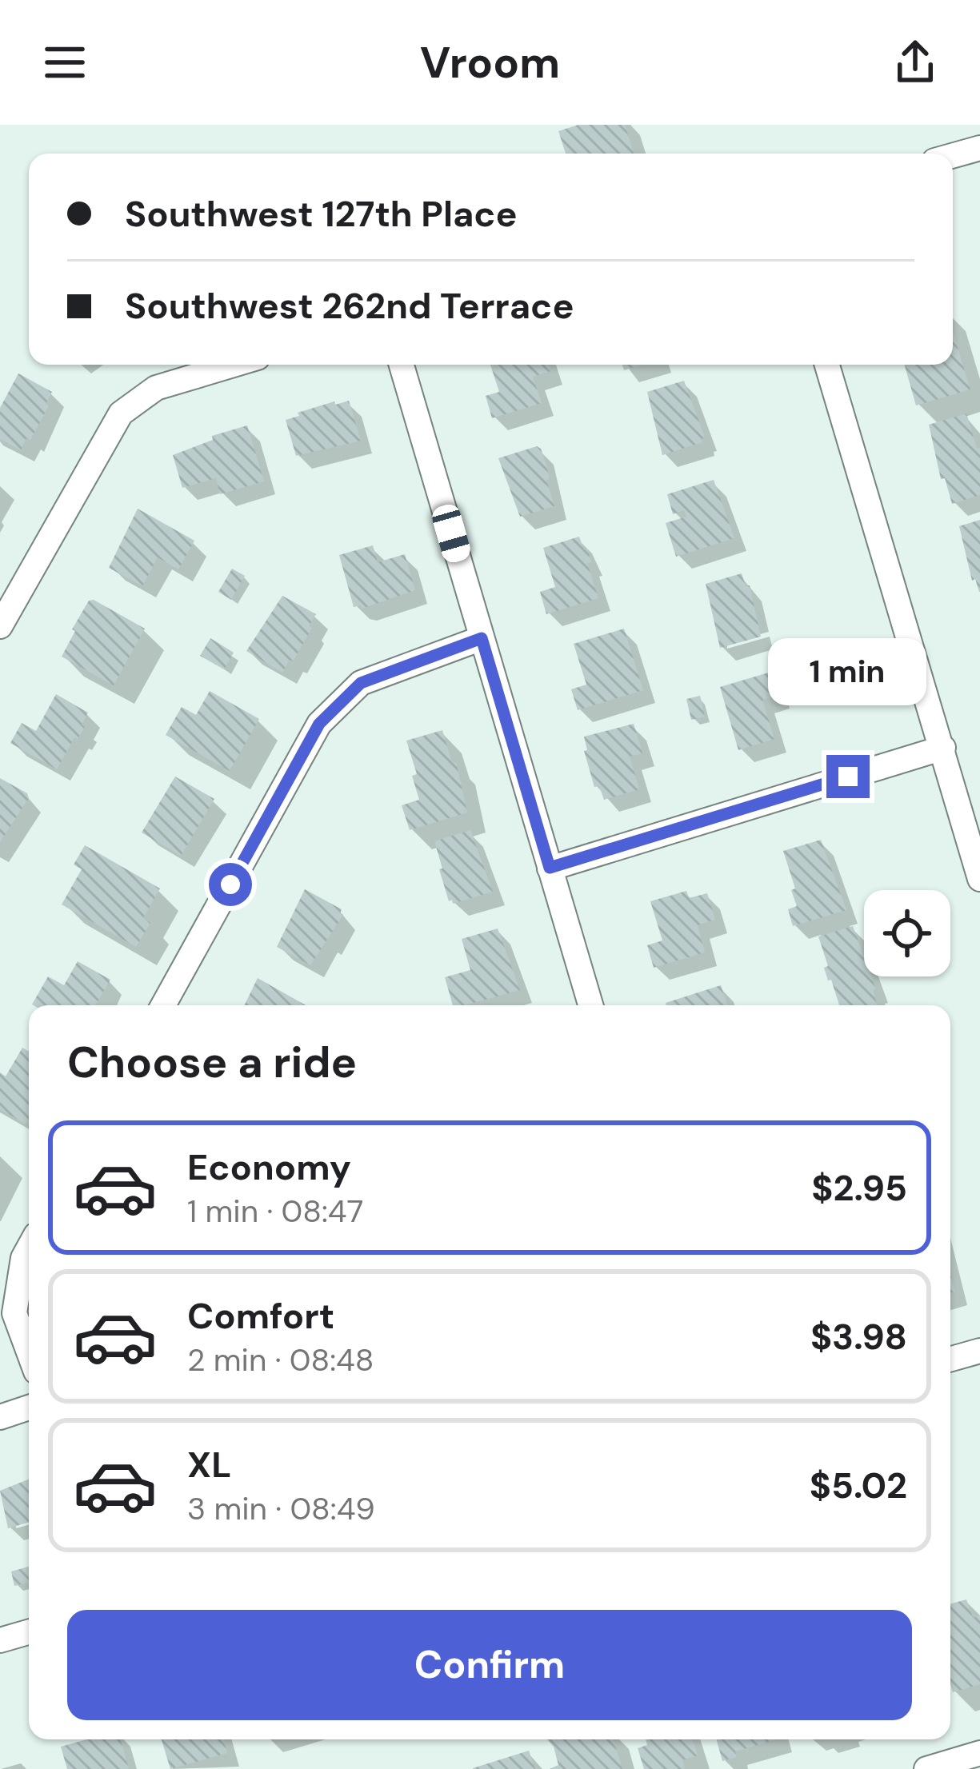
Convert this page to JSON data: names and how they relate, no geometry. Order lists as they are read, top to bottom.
{
  "page": {
    "header": "Vroom",
    "banner": ["Southwest 127th Place", "Southwest 262nd Terrace"],
    "bubble": "1 min",
    "heading": "Choose a ride",
    "list": [
      {
        "name": "Economy",
        "note": "1 min · 08:47",
        "value": "$2.95"
      },
      {
        "name": "Comfort",
        "note": "2 min · 08:48",
        "value": "$3.98"
      },
      {
        "name": "XL",
        "note": "3 min · 08:49",
        "value": "$5.02"
      }
    ],
    "buttons": "Confirm"
  }
}
